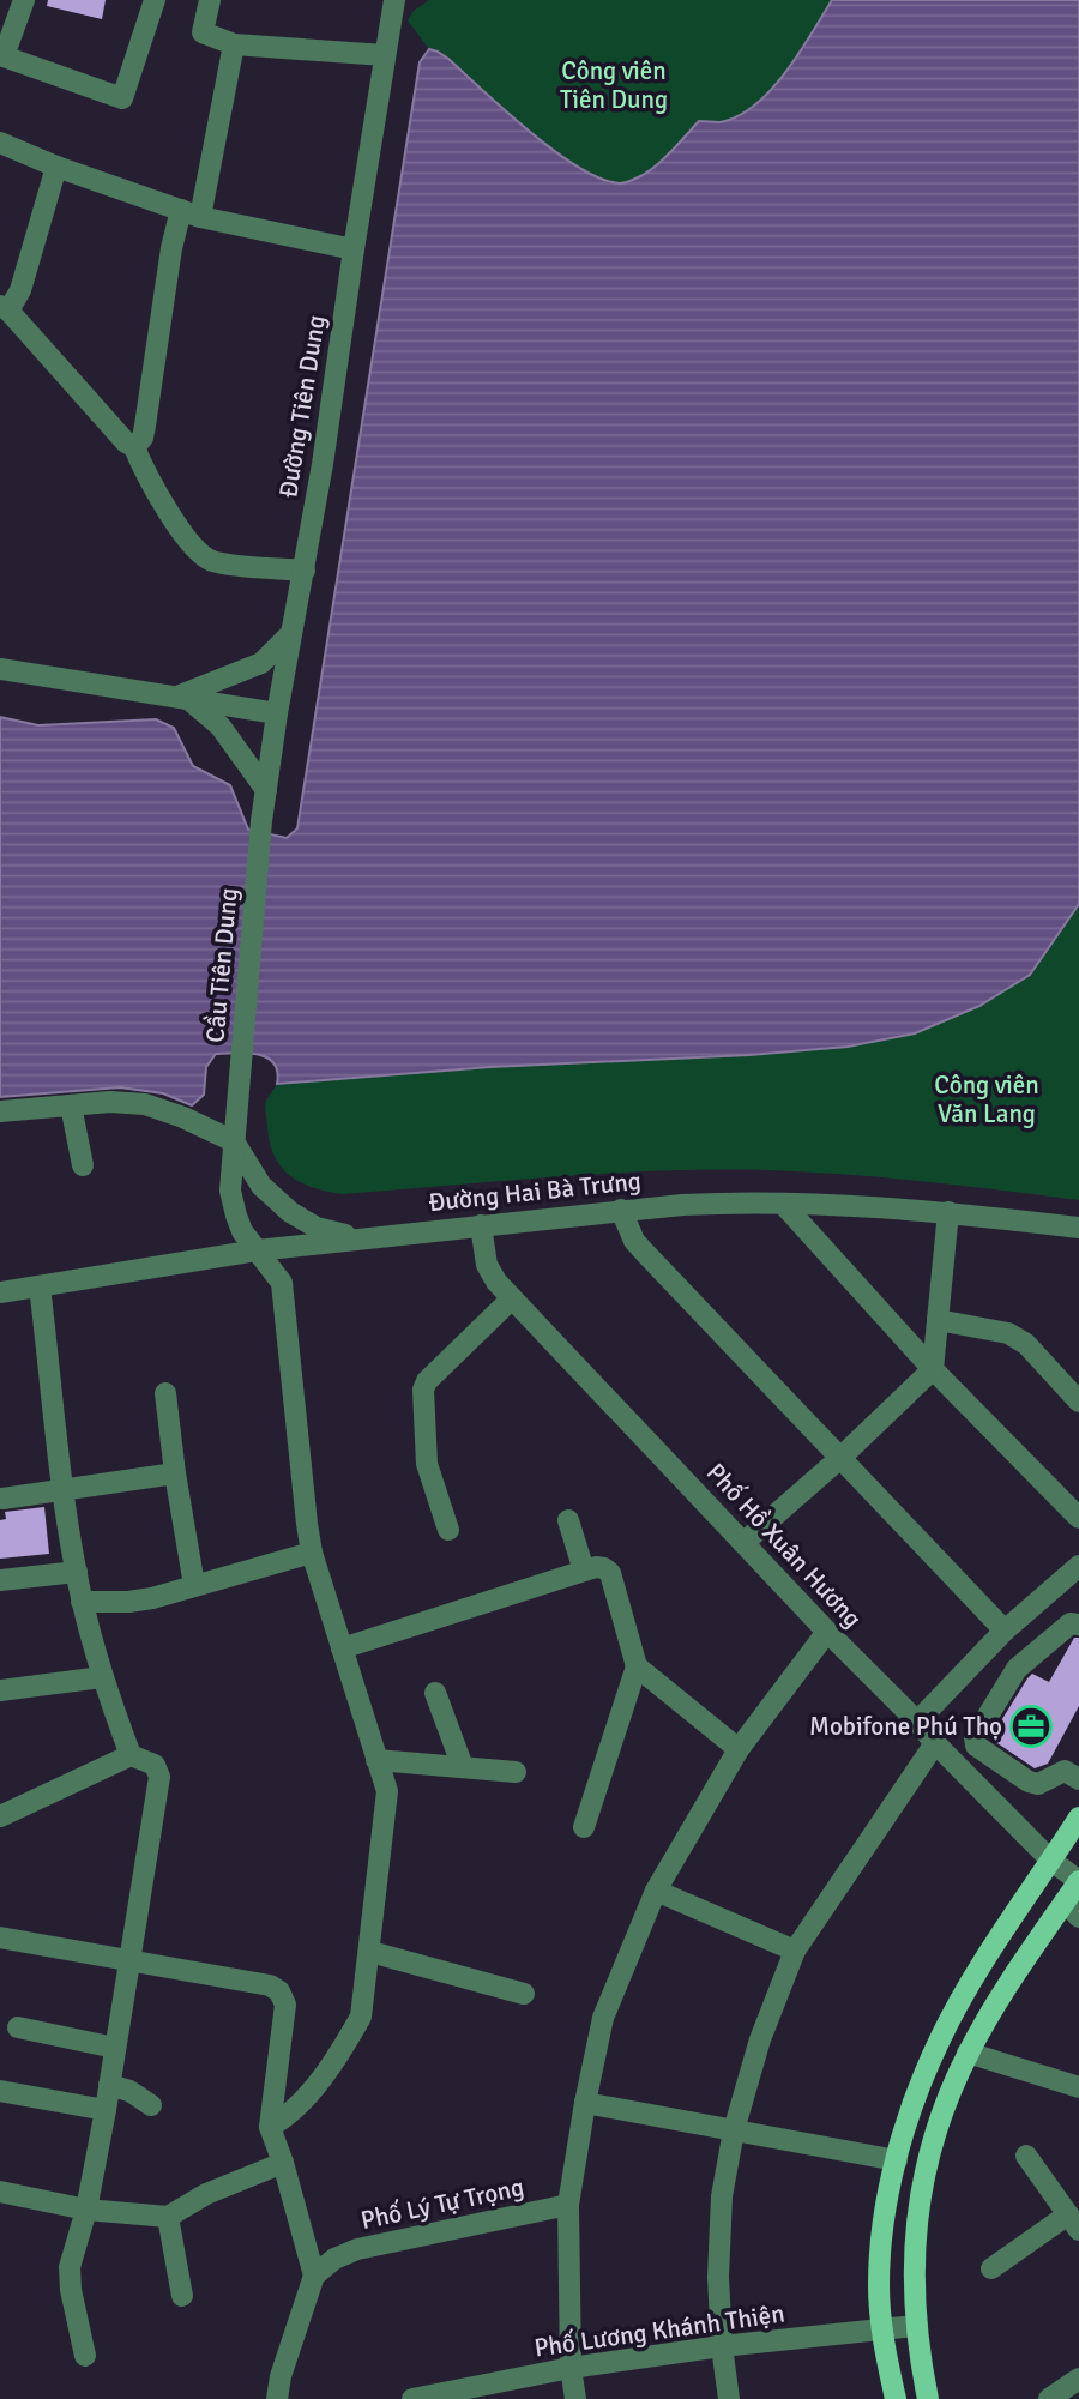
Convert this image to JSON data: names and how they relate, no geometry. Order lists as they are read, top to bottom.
{
  "streets": {
    "street": [
      "Đường Tiên Dung",
      "Cầu Tiên Dung",
      "Đường Hai Bà Trưng",
      "Phố Hồ Xuân Hương",
      "Phố Lý Tự Trọng",
      "Phố Lương Khánh Thiện"
    ]
  },
  "crossings": [
    ["Đường Tiên Dung", "Cầu Tiên Dung"],
    ["Đường Hai Bà Trưng", "Phố Hồ Xuân Hương"]
  ],
  "parks": ["Công viên Tiên Dung", "Công viên Văn Lang"],
  "places": {
    "office": ["Mobifone Phú Thọ"]
  }
}
